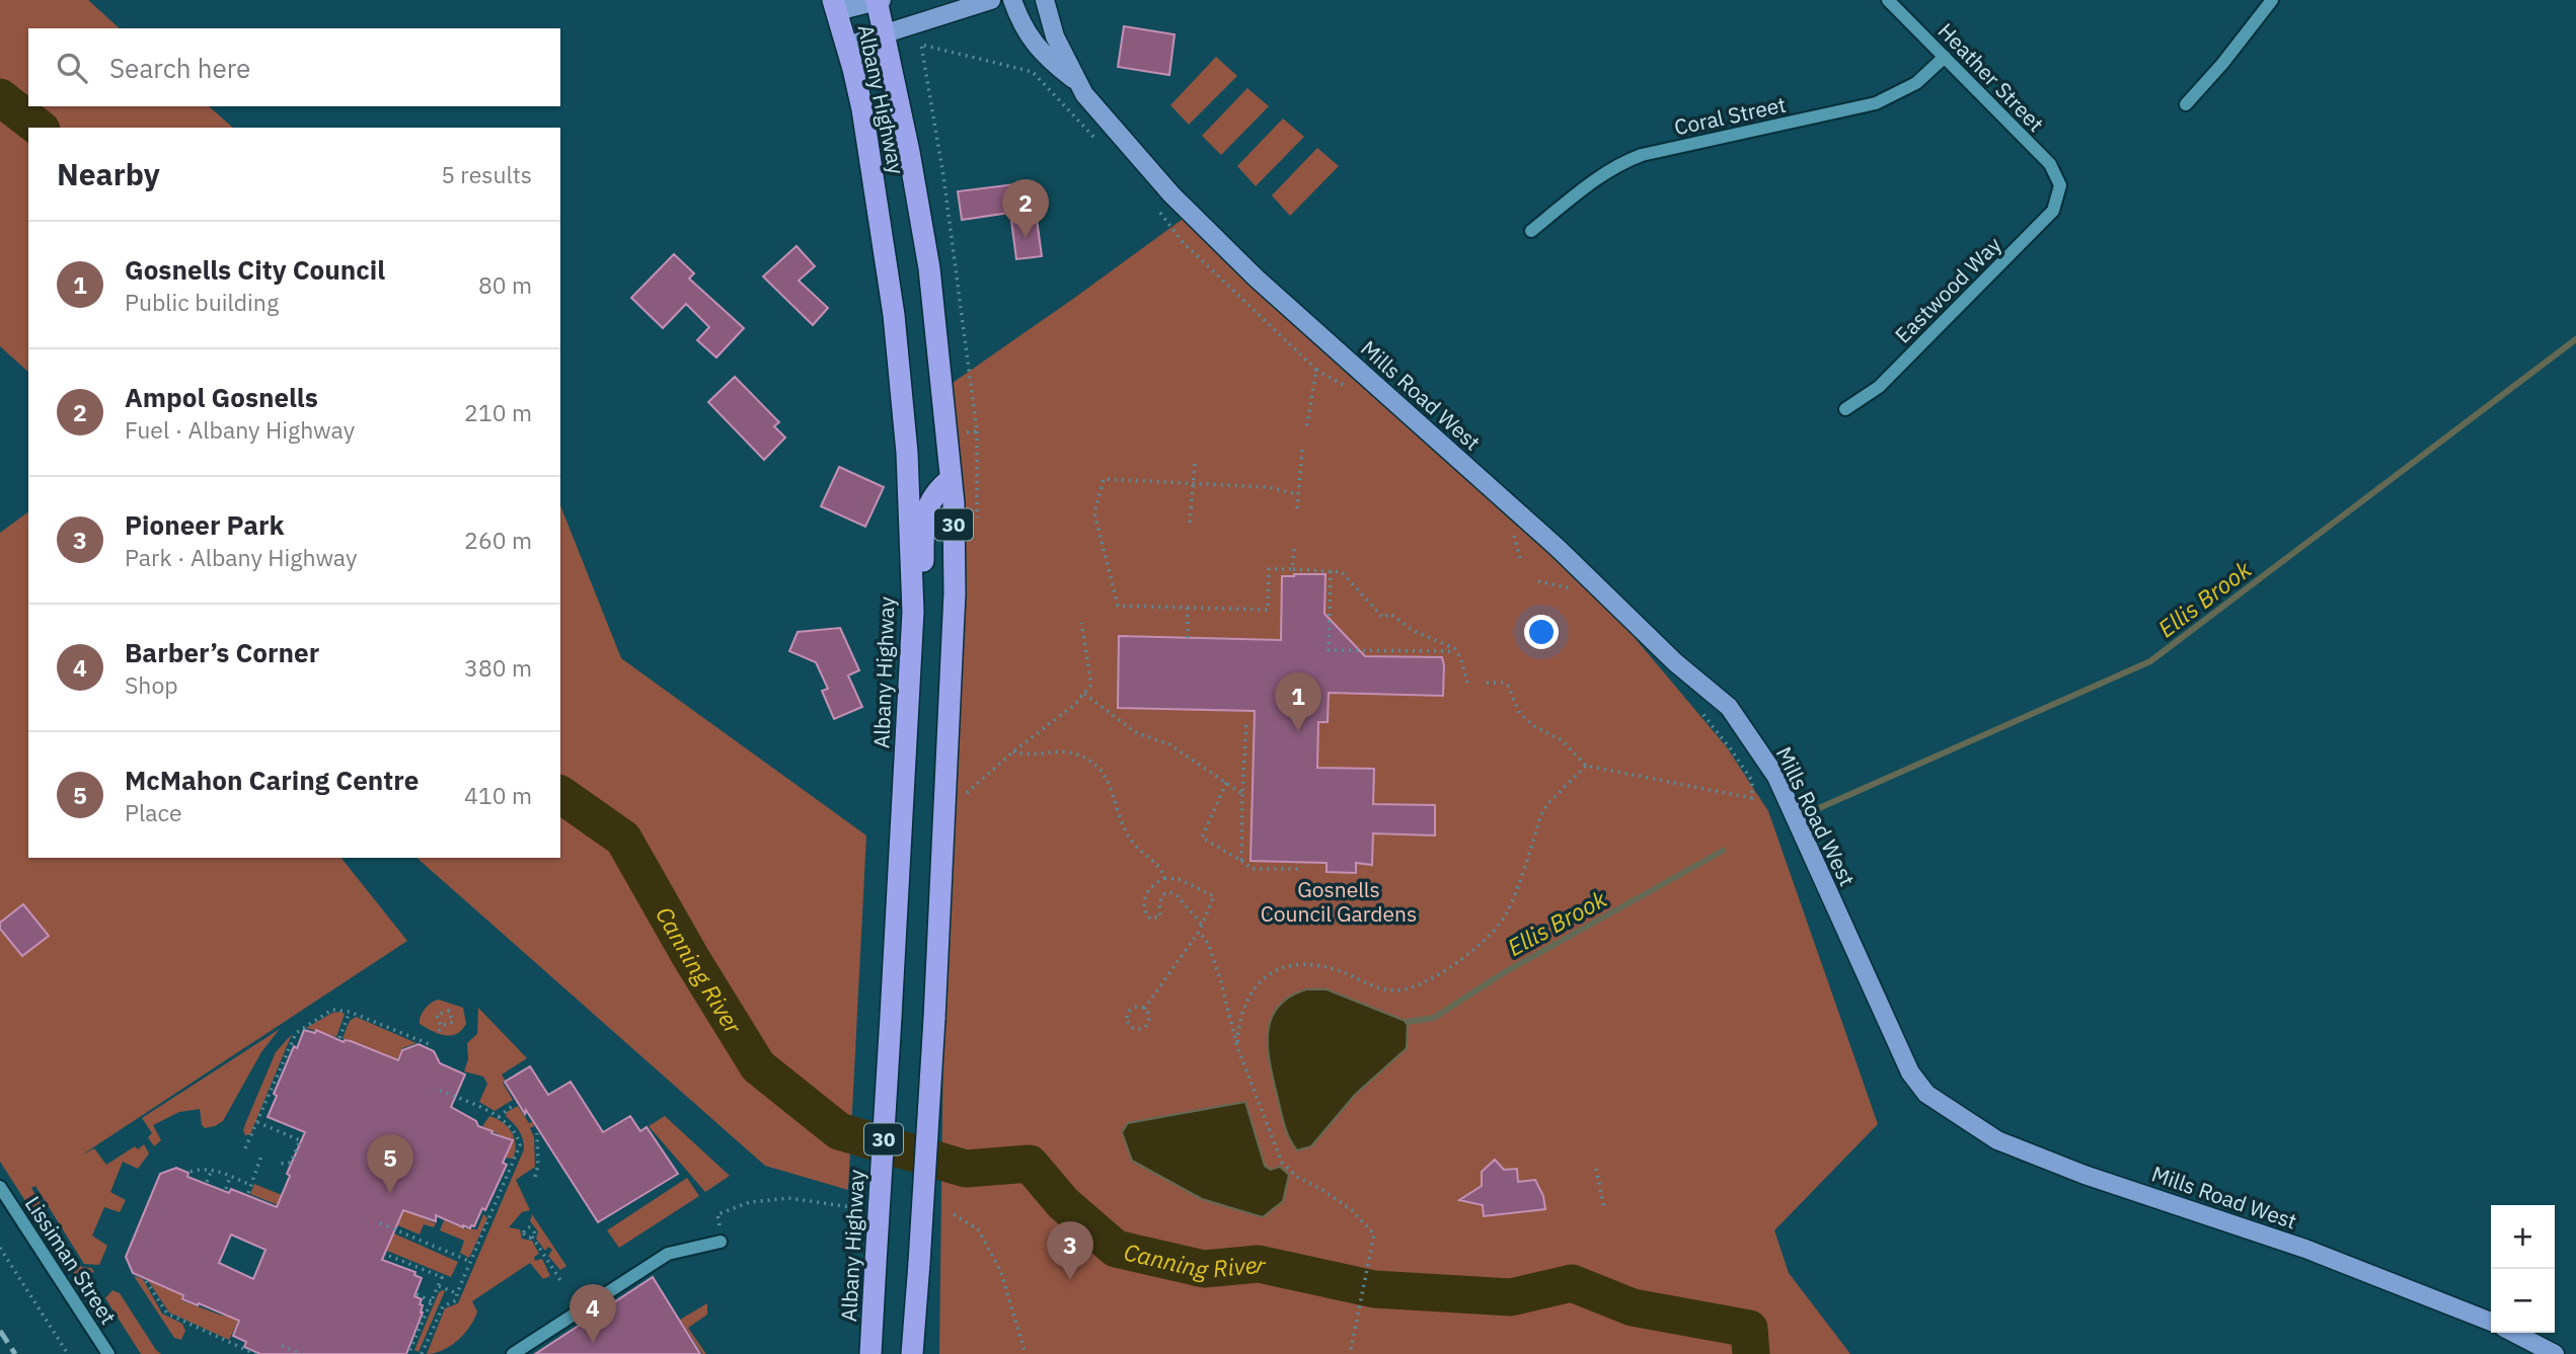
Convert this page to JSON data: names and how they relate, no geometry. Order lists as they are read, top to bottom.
{
  "streets": {
    "highway": ["Albany Highway", "30"],
    "main road": ["Mills Road West"],
    "street": [
      "Heather Street",
      "Coral Street",
      "Eastwood Way",
      "Lissiman Street"
    ]
  },
  "crossings": [
    ["Heather Street", "Coral Street"],
    ["Heather Street", "Eastwood Way"]
  ],
  "water": ["Ellis Brook", "Canning River"],
  "parks": ["Gosnells Council Gardens"],
  "page": {
    "search": "Search here",
    "heading": ["Nearby", "5 results"],
    "pins": [
      "2",
      "1",
      "5",
      "3",
      "4"
    ],
    "list": [
      {
        "mark": "1",
        "name": "Gosnells City Council",
        "note": "Public building",
        "value": "80 m"
      },
      {
        "mark": "2",
        "name": "Ampol Gosnells",
        "note": "Fuel · Albany Highway",
        "value": "210 m"
      },
      {
        "mark": "3",
        "name": "Pioneer Park",
        "note": "Park · Albany Highway",
        "value": "260 m"
      },
      {
        "mark": "4",
        "name": "Barber’s Corner",
        "note": "Shop",
        "value": "380 m"
      },
      {
        "mark": "5",
        "name": "McMahon Caring Centre",
        "note": "Place",
        "value": "410 m"
      }
    ],
    "map_buttons": ["+", "−"]
  }
}
